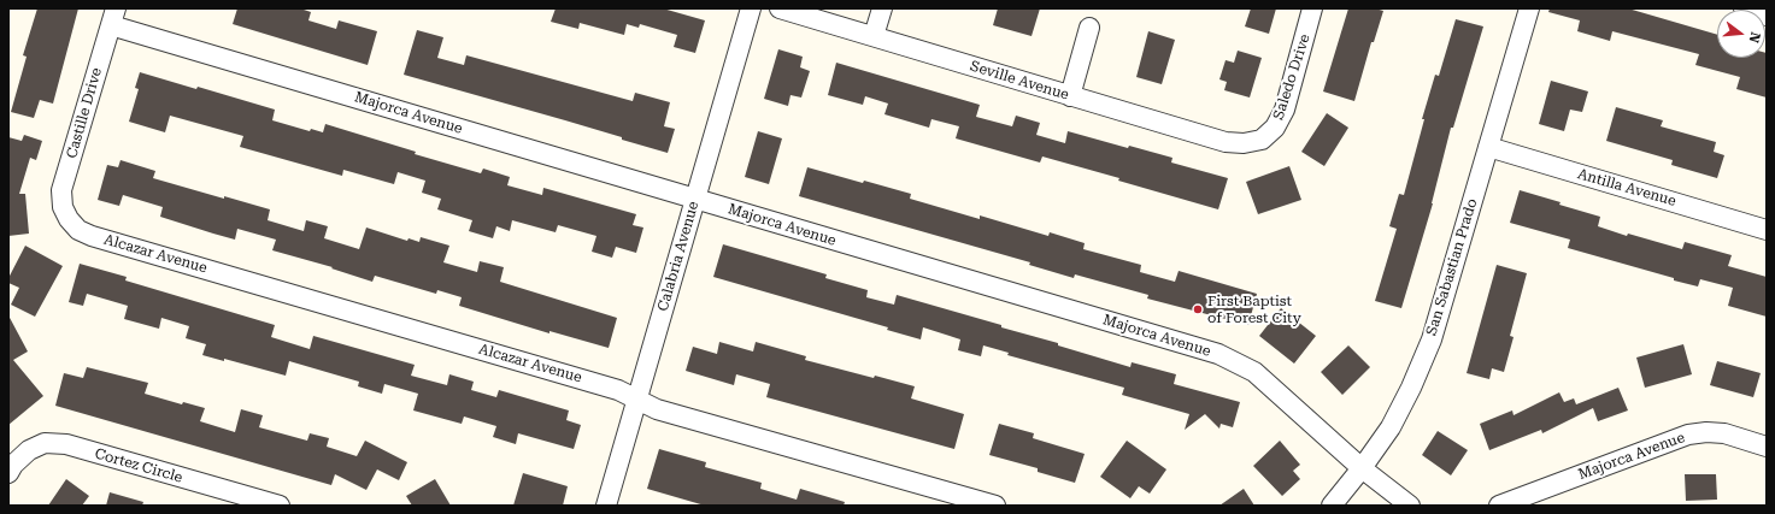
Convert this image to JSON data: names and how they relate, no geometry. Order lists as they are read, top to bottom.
{
  "streets": {
    "street": [
      "Saledo Drive",
      "Seville Avenue",
      "Castille Drive",
      "Majorca Avenue",
      "Antilla Avenue",
      "Alcazar Avenue",
      "Calabria Avenue",
      "San Sabastian Prado",
      "Cortez Circle"
    ]
  },
  "crossings": [
    ["Saledo Drive", "Seville Avenue"],
    ["Castille Drive", "Majorca Avenue"],
    ["Castille Drive", "Alcazar Avenue"],
    ["Majorca Avenue", "Calabria Avenue"],
    ["Majorca Avenue", "San Sabastian Prado"],
    ["Antilla Avenue", "San Sabastian Prado"],
    ["Alcazar Avenue", "Calabria Avenue"]
  ],
  "places": ["First Baptist of Forest City"],
  "north": "right"
}
